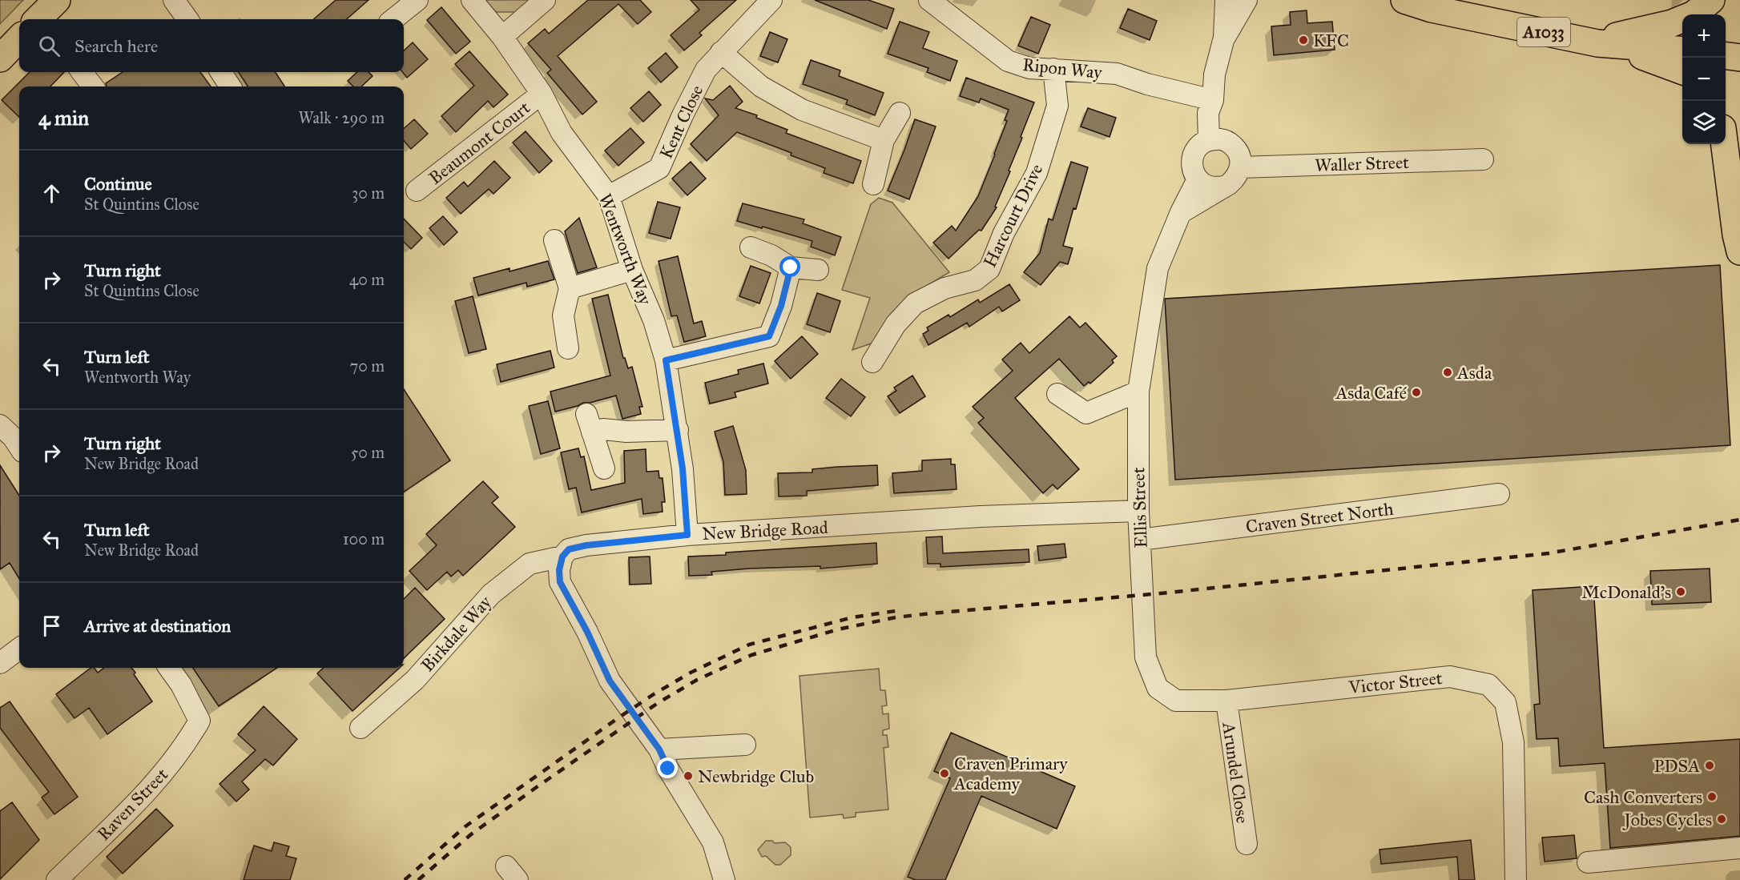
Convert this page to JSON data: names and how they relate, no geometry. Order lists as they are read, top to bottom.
{
  "streets": {
    "highway": ["A1033"],
    "street": [
      "Ripon Way",
      "Kent Close",
      "Beaumont Court",
      "Waller Street",
      "Harcourt Drive",
      "Wentworth Way",
      "Ellis Street",
      "Craven Street North",
      "New Bridge Road",
      "Birkdale Way",
      "Victor Street",
      "Arundel Close",
      "Raven Street"
    ]
  },
  "crossings": [
    ["Ripon Way", "Harcourt Drive"],
    ["Kent Close", "Wentworth Way"],
    ["Beaumont Court", "Wentworth Way"],
    ["Waller Street", "Ellis Street"],
    ["Wentworth Way", "New Bridge Road"],
    ["Ellis Street", "Craven Street North"],
    ["Ellis Street", "New Bridge Road"],
    ["Ellis Street", "Victor Street"],
    ["Ellis Street", "Arundel Close"],
    ["New Bridge Road", "Birkdale Way"]
  ],
  "places": [
    "KFC",
    "Asda",
    "Asda Café",
    "McDonald's",
    "PDSA",
    "Craven Primary Academy",
    "Newbridge Club",
    "Cash Converters",
    "Jobes Cycles"
  ],
  "page": {
    "map_buttons": ["+", "−"],
    "search": "Search here",
    "heading": ["4 min", "Walk · 290 m"],
    "list": [
      ["Continue", "St Quintins Close", "30 m"],
      ["Turn right", "St Quintins Close", "40 m"],
      ["Turn left", "Wentworth Way", "70 m"],
      ["Turn right", "New Bridge Road", "50 m"],
      ["Turn left", "New Bridge Road", "100 m"],
      "Arrive at destination"
    ]
  }
}
